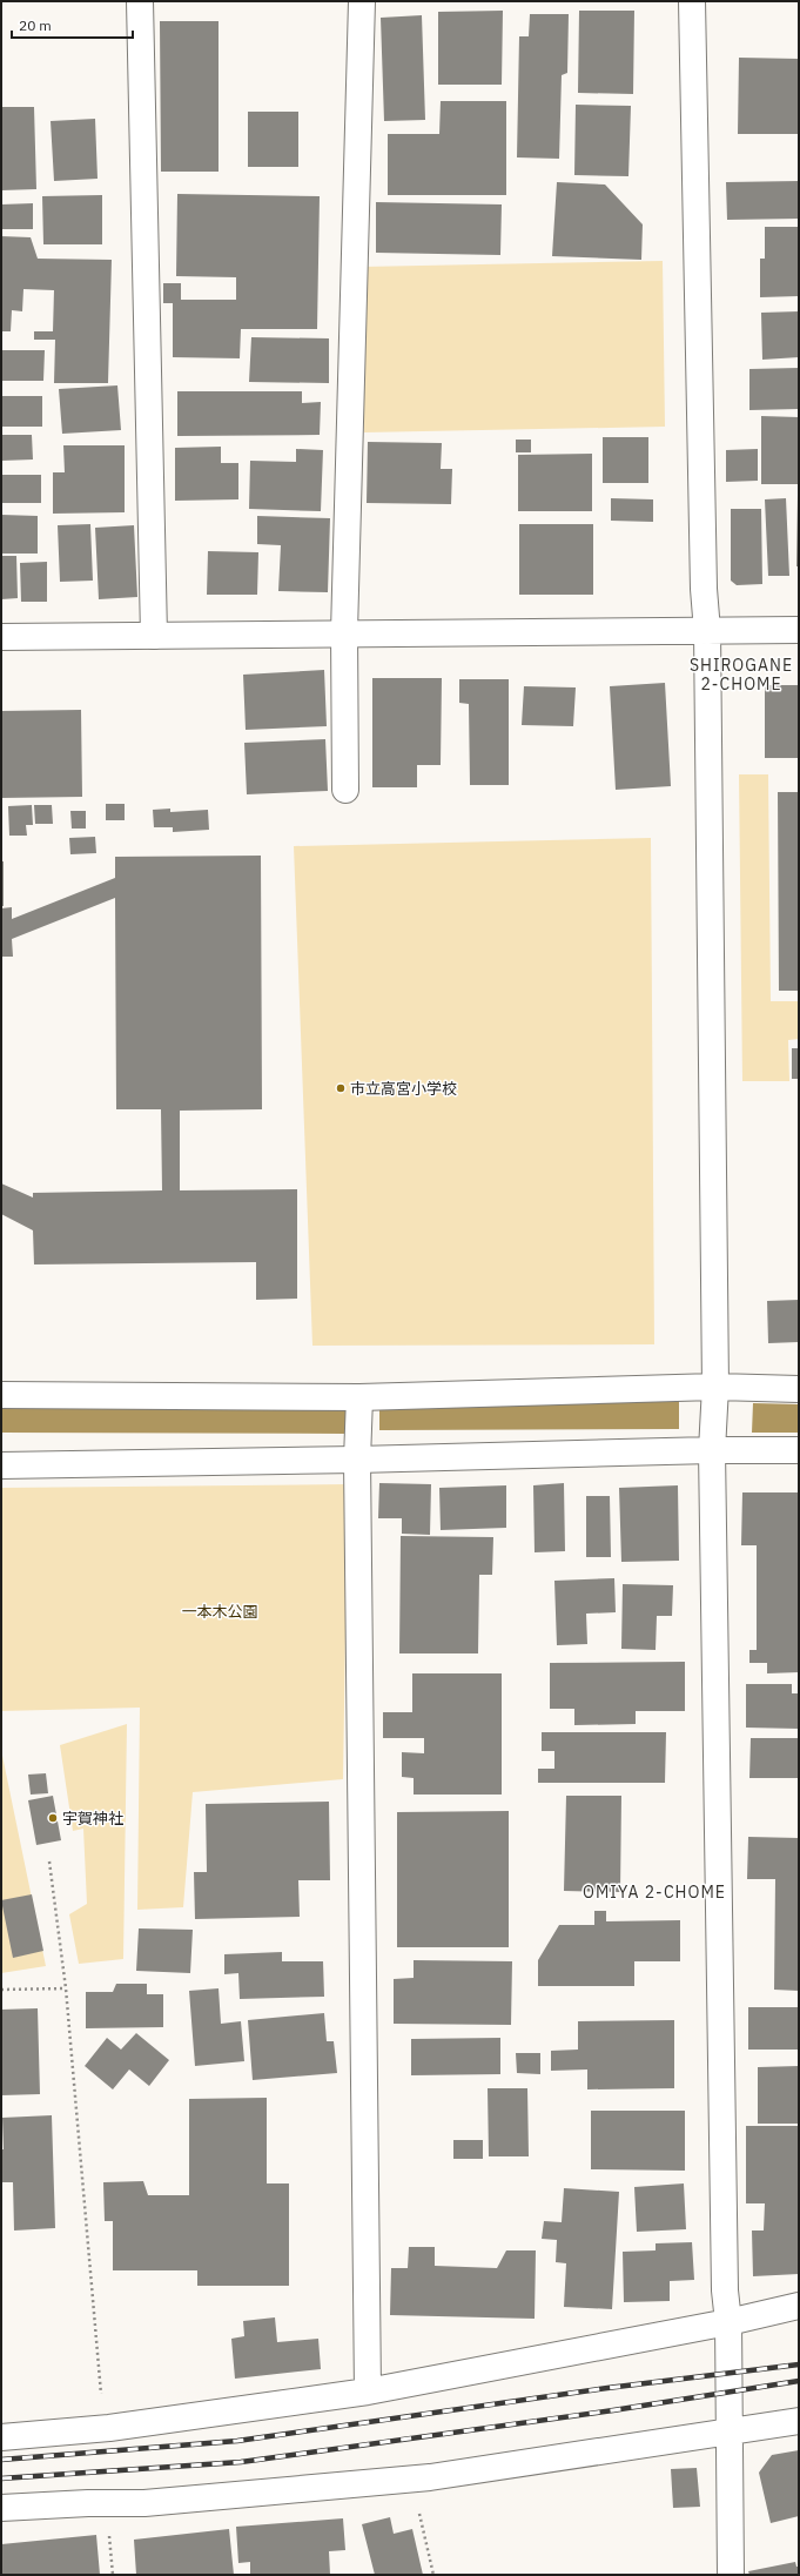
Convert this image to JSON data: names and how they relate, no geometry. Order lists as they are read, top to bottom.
{
  "districts": ["SHIROGANE 2-CHOME", "OMIYA 2-CHOME"],
  "parks": ["一本木公園"],
  "places": ["市立高宮小学校", "宇賀神社"],
  "scale_bar": "20 m"
}
